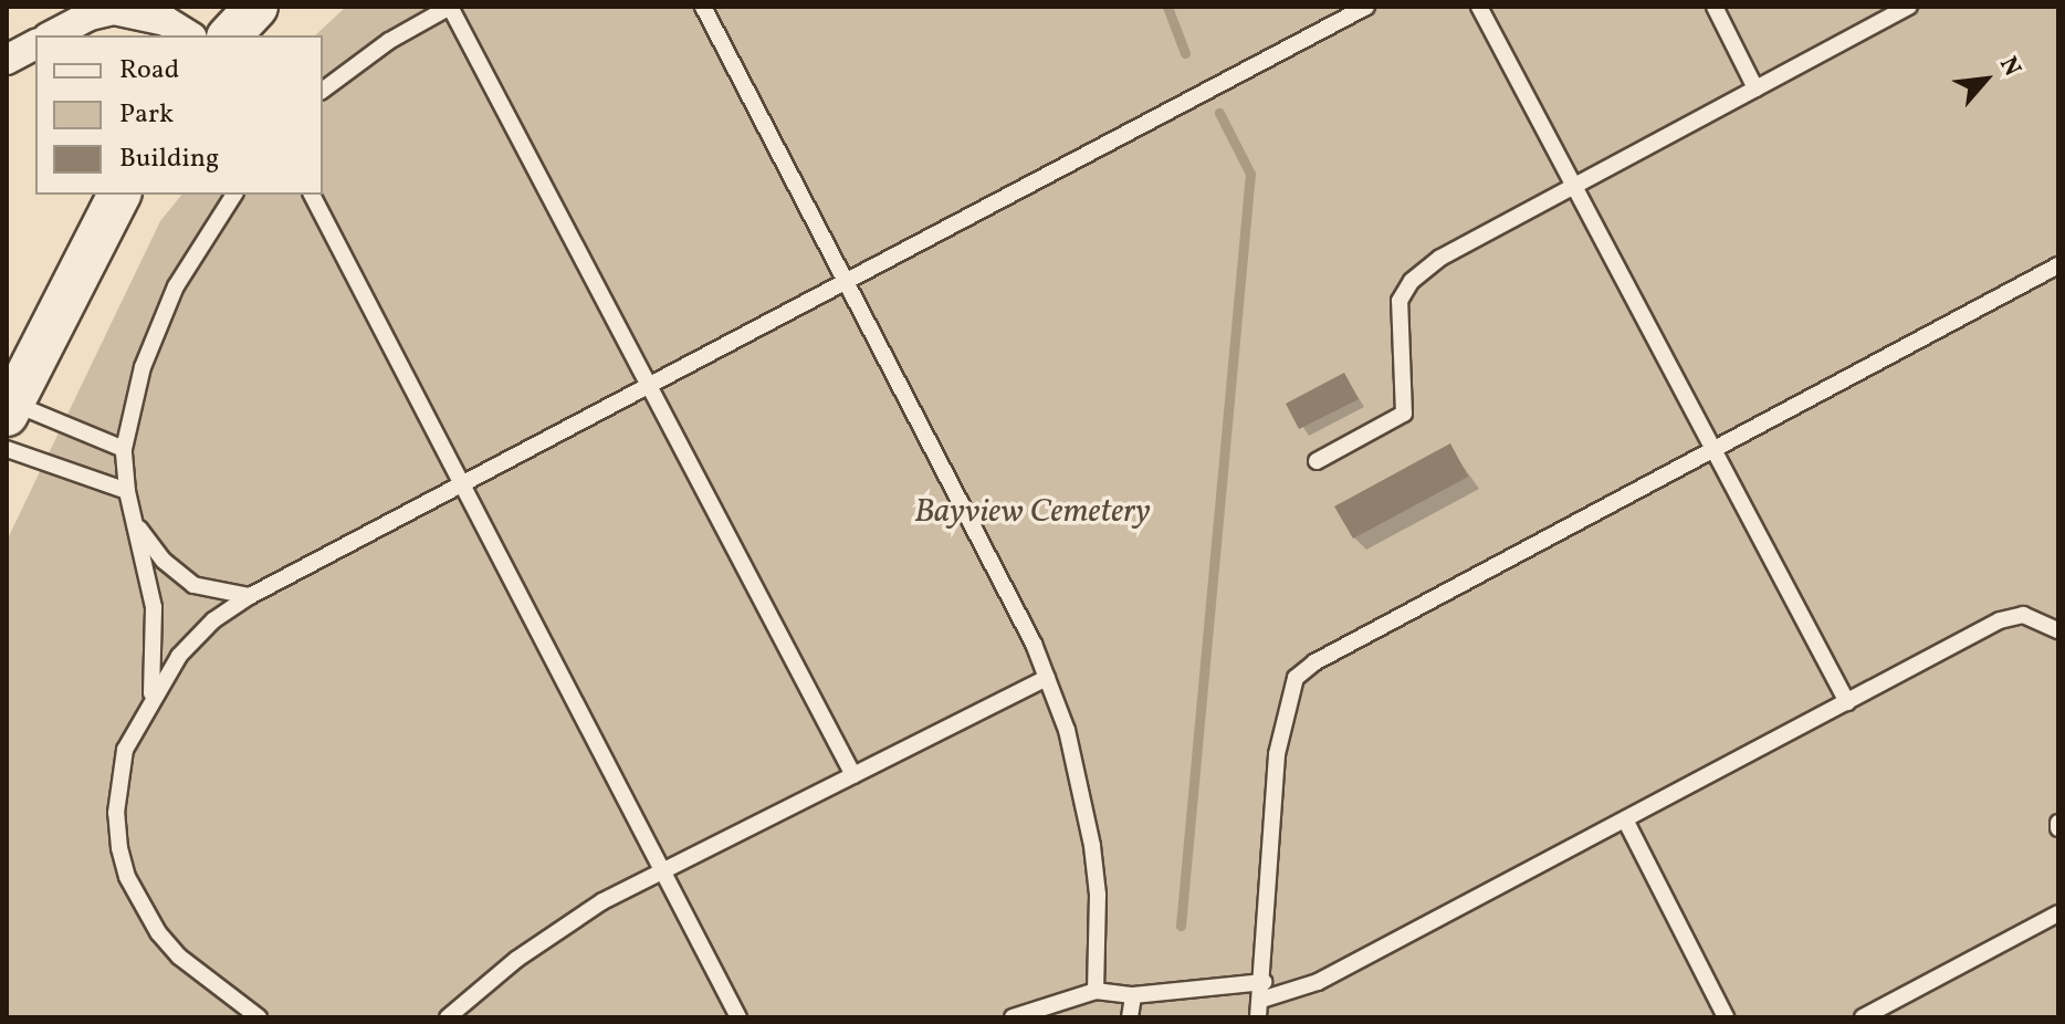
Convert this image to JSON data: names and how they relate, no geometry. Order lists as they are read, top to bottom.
{
  "parks": ["Bayview Cemetery"],
  "legend": ["Road", "Park", "Building"],
  "north": "top right"
}
